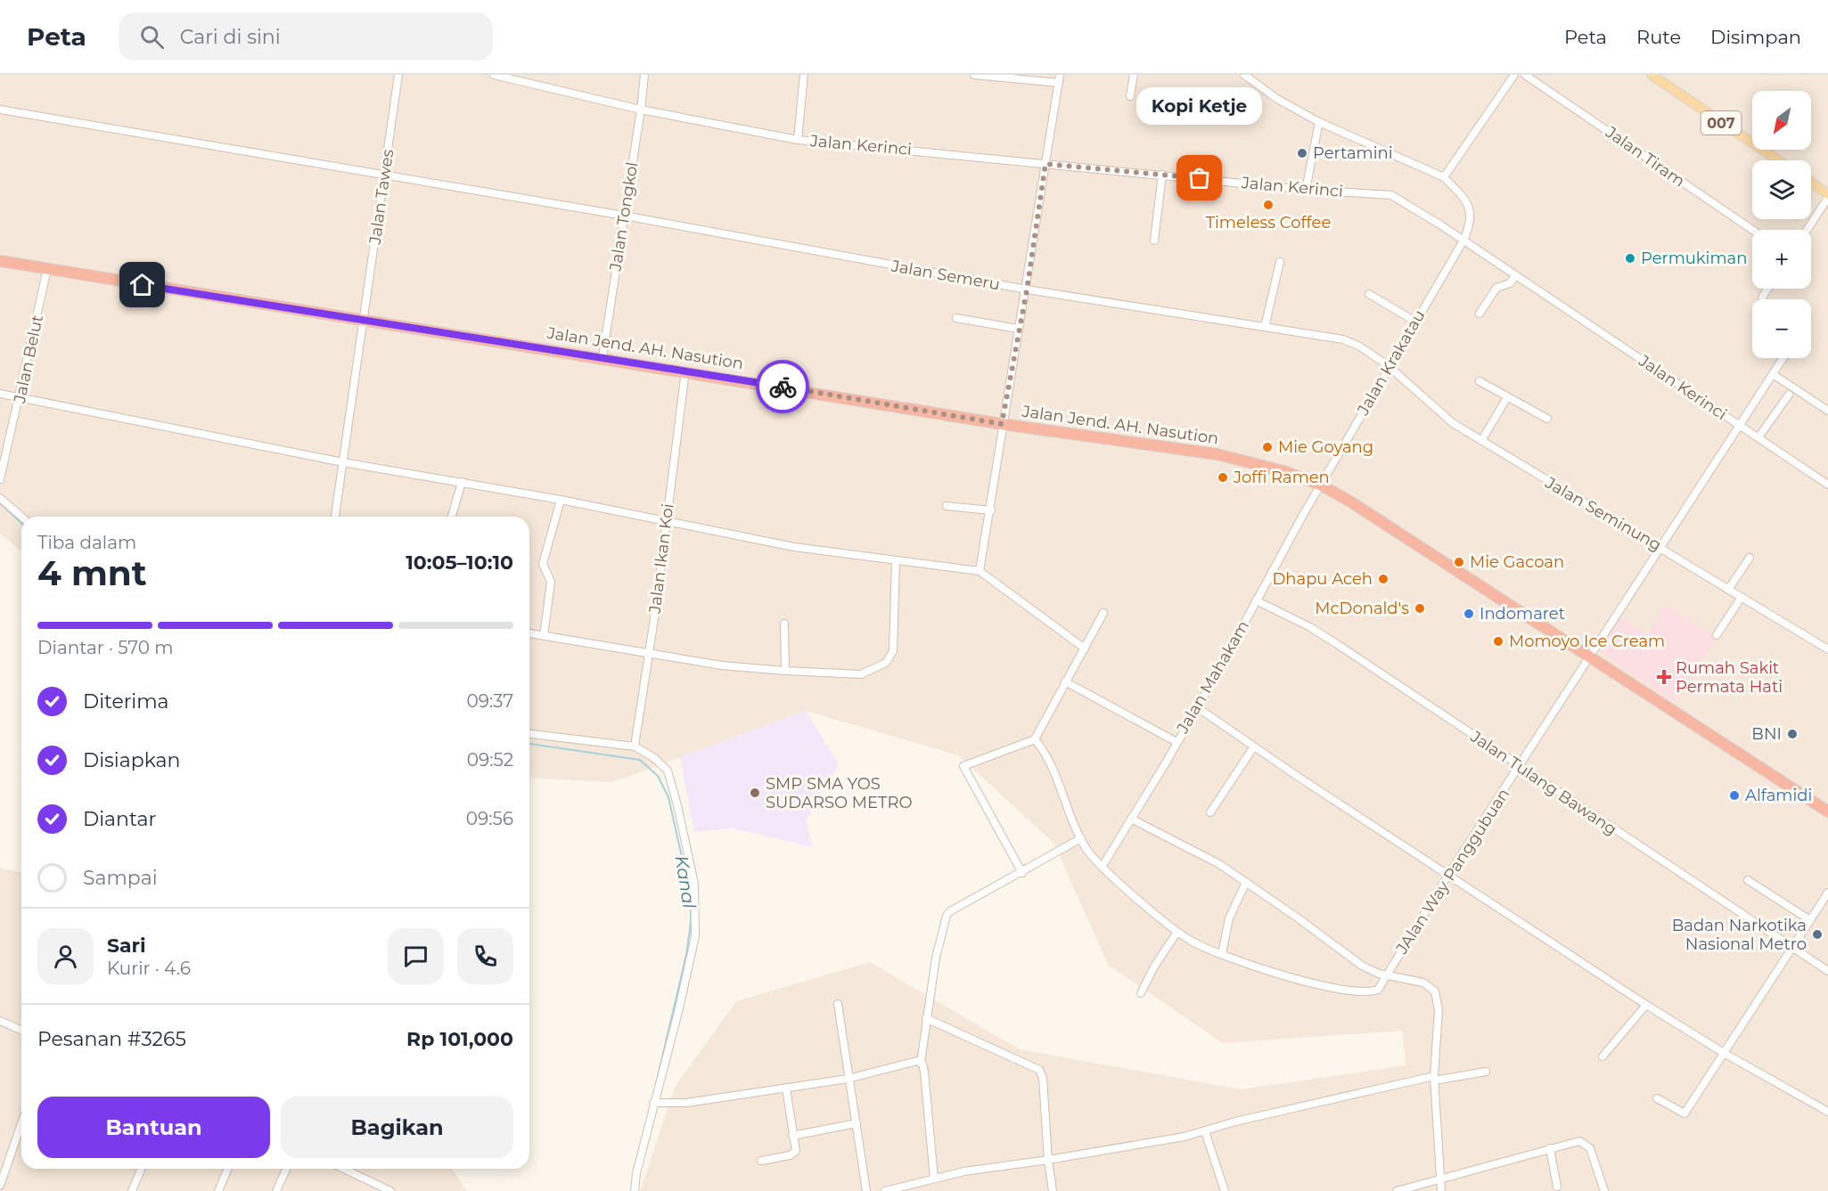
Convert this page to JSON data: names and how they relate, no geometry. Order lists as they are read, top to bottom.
{
  "streets": {
    "highway": ["Jalan Jend. AH. Nasution"],
    "main road": ["007"],
    "street": [
      "Jalan Kerinci",
      "Jalan Tiram",
      "Jalan Tawes",
      "Jalan Tongkol",
      "Jalan Semeru",
      "Jalan Belut",
      "Jalan Krakatau",
      "Jalan Seminung",
      "Jalan Ikan Koi",
      "Jalan Mahakam",
      "Jalan Tulang Bawang",
      "JAlan Way Panggubuan"
    ]
  },
  "crossings": [
    ["Jalan Kerinci", "Jalan Tongkol"],
    ["Jalan Kerinci", "Jalan Krakatau"],
    ["Jalan Kerinci", "JAlan Way Panggubuan"],
    ["Jalan Tawes", "Jalan Semeru"],
    ["Jalan Tawes", "Jalan Jend. AH. Nasution"],
    ["Jalan Tongkol", "Jalan Semeru"],
    ["Jalan Tongkol", "Jalan Jend. AH. Nasution"],
    ["Jalan Semeru", "Jalan Krakatau"],
    ["Jalan Semeru", "Jalan Seminung"],
    ["Jalan Jend. AH. Nasution", "Jalan Belut"],
    ["Jalan Jend. AH. Nasution", "Jalan Krakatau"],
    ["Jalan Jend. AH. Nasution", "Jalan Ikan Koi"],
    ["Jalan Jend. AH. Nasution", "Jalan Mahakam"],
    ["Jalan Jend. AH. Nasution", "JAlan Way Panggubuan"],
    ["Jalan Krakatau", "Jalan Seminung"],
    ["Jalan Krakatau", "Jalan Mahakam"],
    ["Jalan Seminung", "JAlan Way Panggubuan"],
    ["Jalan Mahakam", "Jalan Tulang Bawang"],
    ["Jalan Tulang Bawang", "JAlan Way Panggubuan"]
  ],
  "water": ["Kanal"],
  "places": {
    "other": [
      "Pertamini",
      "Kopi Ketje",
      "Timeless Coffee",
      "Permukiman",
      "Mie Goyang",
      "Joffi Ramen",
      "Mie Gacoan",
      "Dhapu Aceh",
      "McDonald's",
      "Indomaret",
      "Momoyo Ice Cream",
      "BNI",
      "SMP SMA YOS SUDARSO METRO",
      "Alfamidi",
      "Badan Narkotika Nasional Metro"
    ],
    "health": ["Rumah Sakit Permata Hati"]
  },
  "north": "bottom left",
  "page": {
    "header": "Peta",
    "search": "Cari di sini",
    "nav": ["Peta", "Rute", "Disimpan"],
    "bubble": "Kopi Ketje",
    "map_buttons": ["+", "−"],
    "heading": ["4 mnt", "Tiba dalam", "10:05–10:10"],
    "panel": [
      "Sari",
      "Kurir · 4.6",
      "Pesanan #3265",
      "Rp 101,000"
    ],
    "bar": "Diantar · 570 m",
    "list": [
      ["Diterima", "09:37"],
      ["Disiapkan", "09:52"],
      ["Diantar", "09:56"],
      "Sampai"
    ],
    "buttons": ["Bantuan", "Bagikan"]
  }
}
